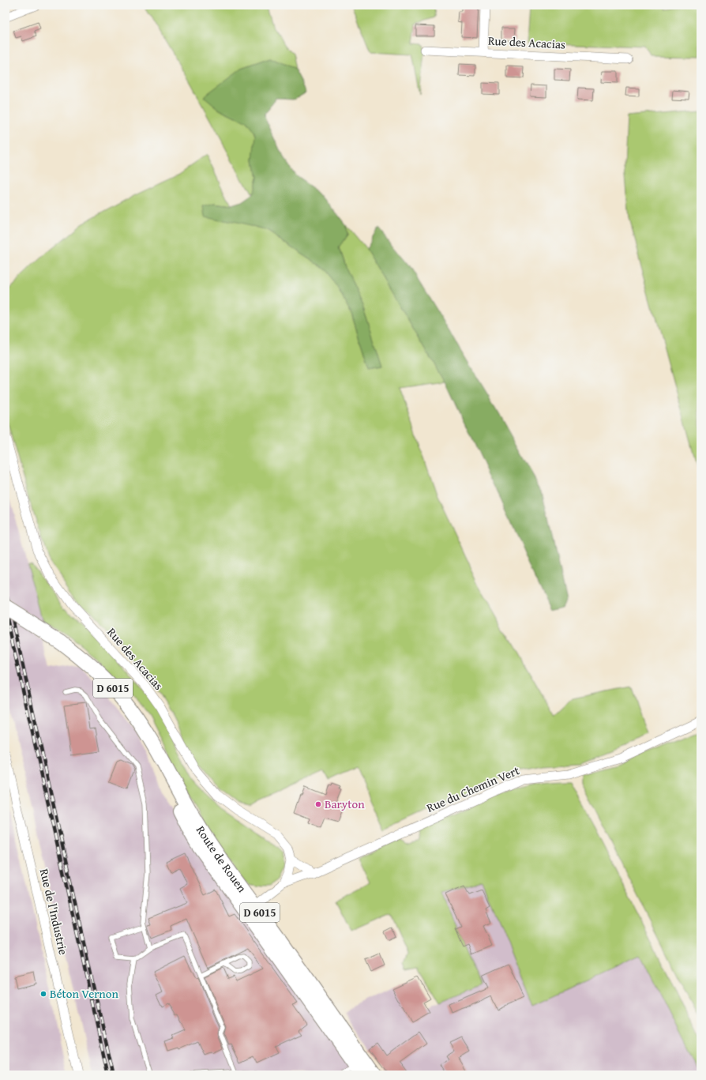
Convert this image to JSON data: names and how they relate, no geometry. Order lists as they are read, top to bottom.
{
  "streets": {
    "main road": ["D 6015", "Route de Rouen"],
    "street": ["Rue des Acacias", "Rue du Chemin Vert", "Rue de l'Industrie"]
  },
  "crossings": [
    ["Rue du Chemin Vert", "Route de Rouen"]
  ],
  "places": ["Baryton", "Béton Vernon"]
}
